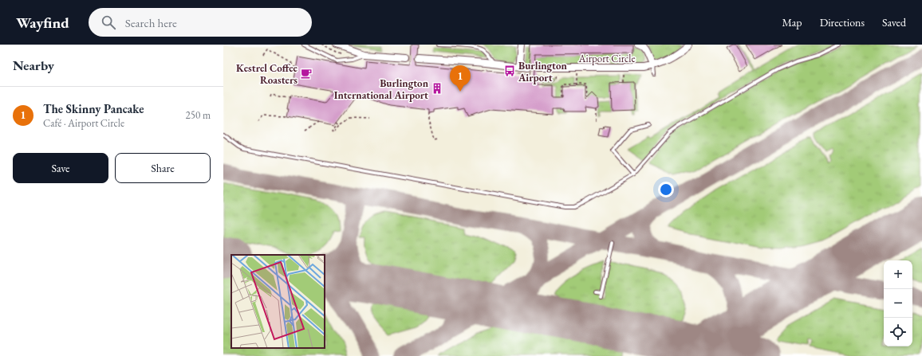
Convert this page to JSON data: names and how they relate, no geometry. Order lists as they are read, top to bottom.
{
  "streets": {
    "street": ["Airport Circle"]
  },
  "places": {
    "bus stop": ["Burlington Airport"],
    "cafe": ["Kestrel Coffee Roasters"],
    "building": ["Burlington International Airport"]
  },
  "page": {
    "header": "Wayfind",
    "search": "Search here",
    "nav": ["Map", "Directions", "Saved"],
    "heading": "Nearby",
    "pins": "1",
    "list": [
      {
        "mark": "1",
        "name": "The Skinny Pancake",
        "note": "Café · Airport Circle",
        "value": "250 m"
      }
    ],
    "buttons": ["Save", "Share"],
    "map_buttons": ["+", "−"]
  }
}
